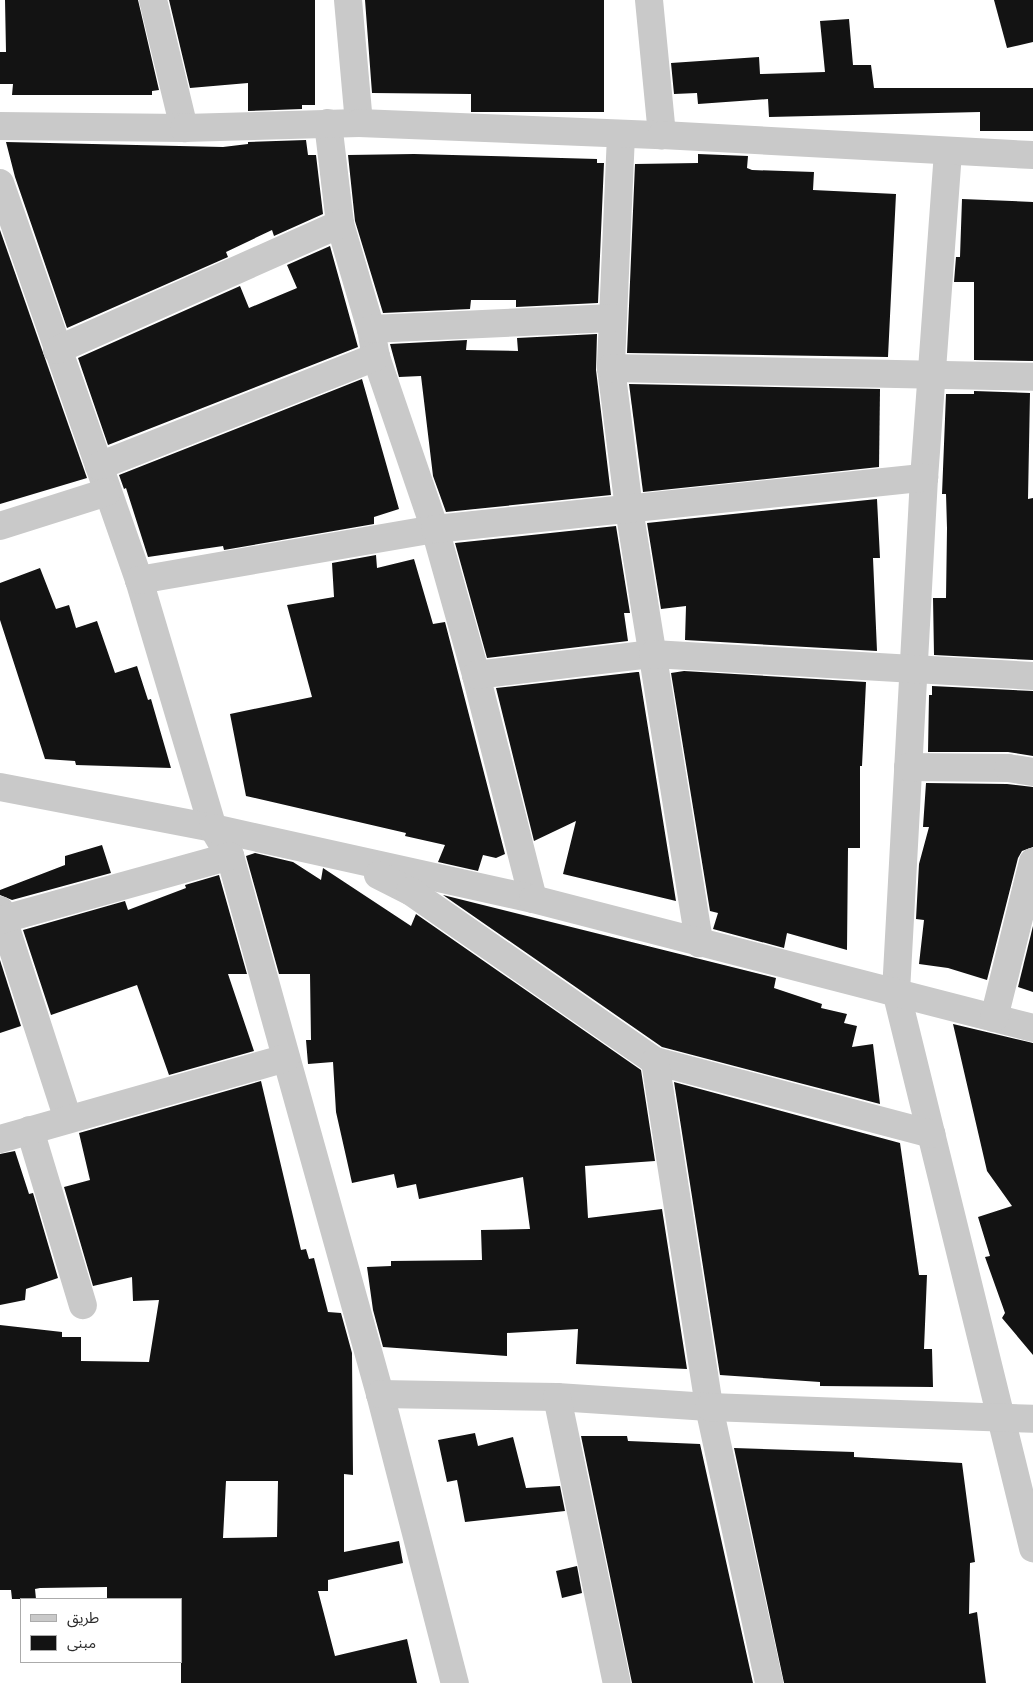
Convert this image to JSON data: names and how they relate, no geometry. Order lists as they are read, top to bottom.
{
  "legend": ["طريق", "مبنى"]
}
